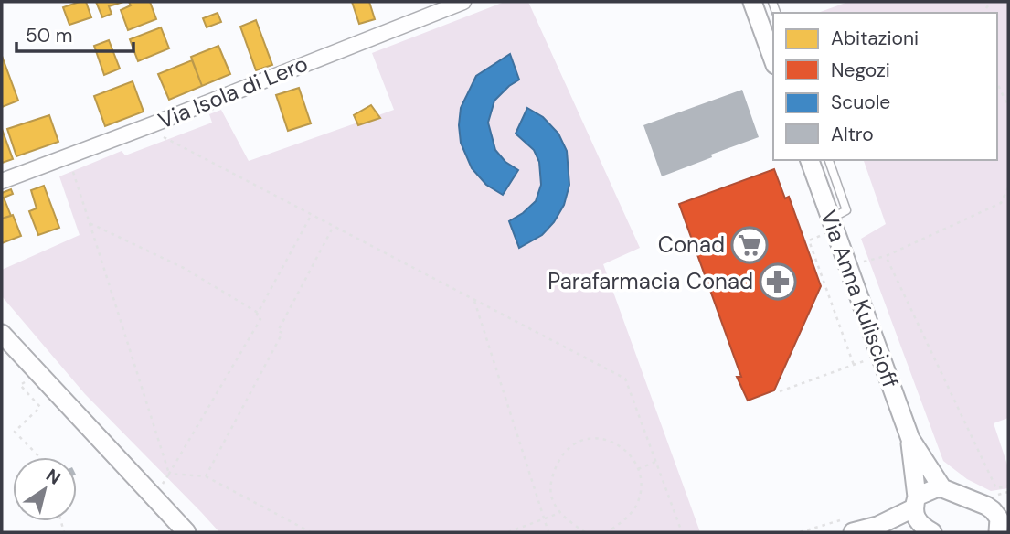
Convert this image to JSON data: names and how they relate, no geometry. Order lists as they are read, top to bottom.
{
  "streets": {
    "street": ["Via Isola di Lero", "Via Anna Kuliscioff"]
  },
  "places": {
    "supermarket": ["Conad"],
    "pharmacy": ["Parafarmacia Conad"]
  },
  "legend": [
    "Abitazioni",
    "Negozi",
    "Scuole",
    "Altro"
  ],
  "scale_bar": "50 m",
  "north": "top right"
}
